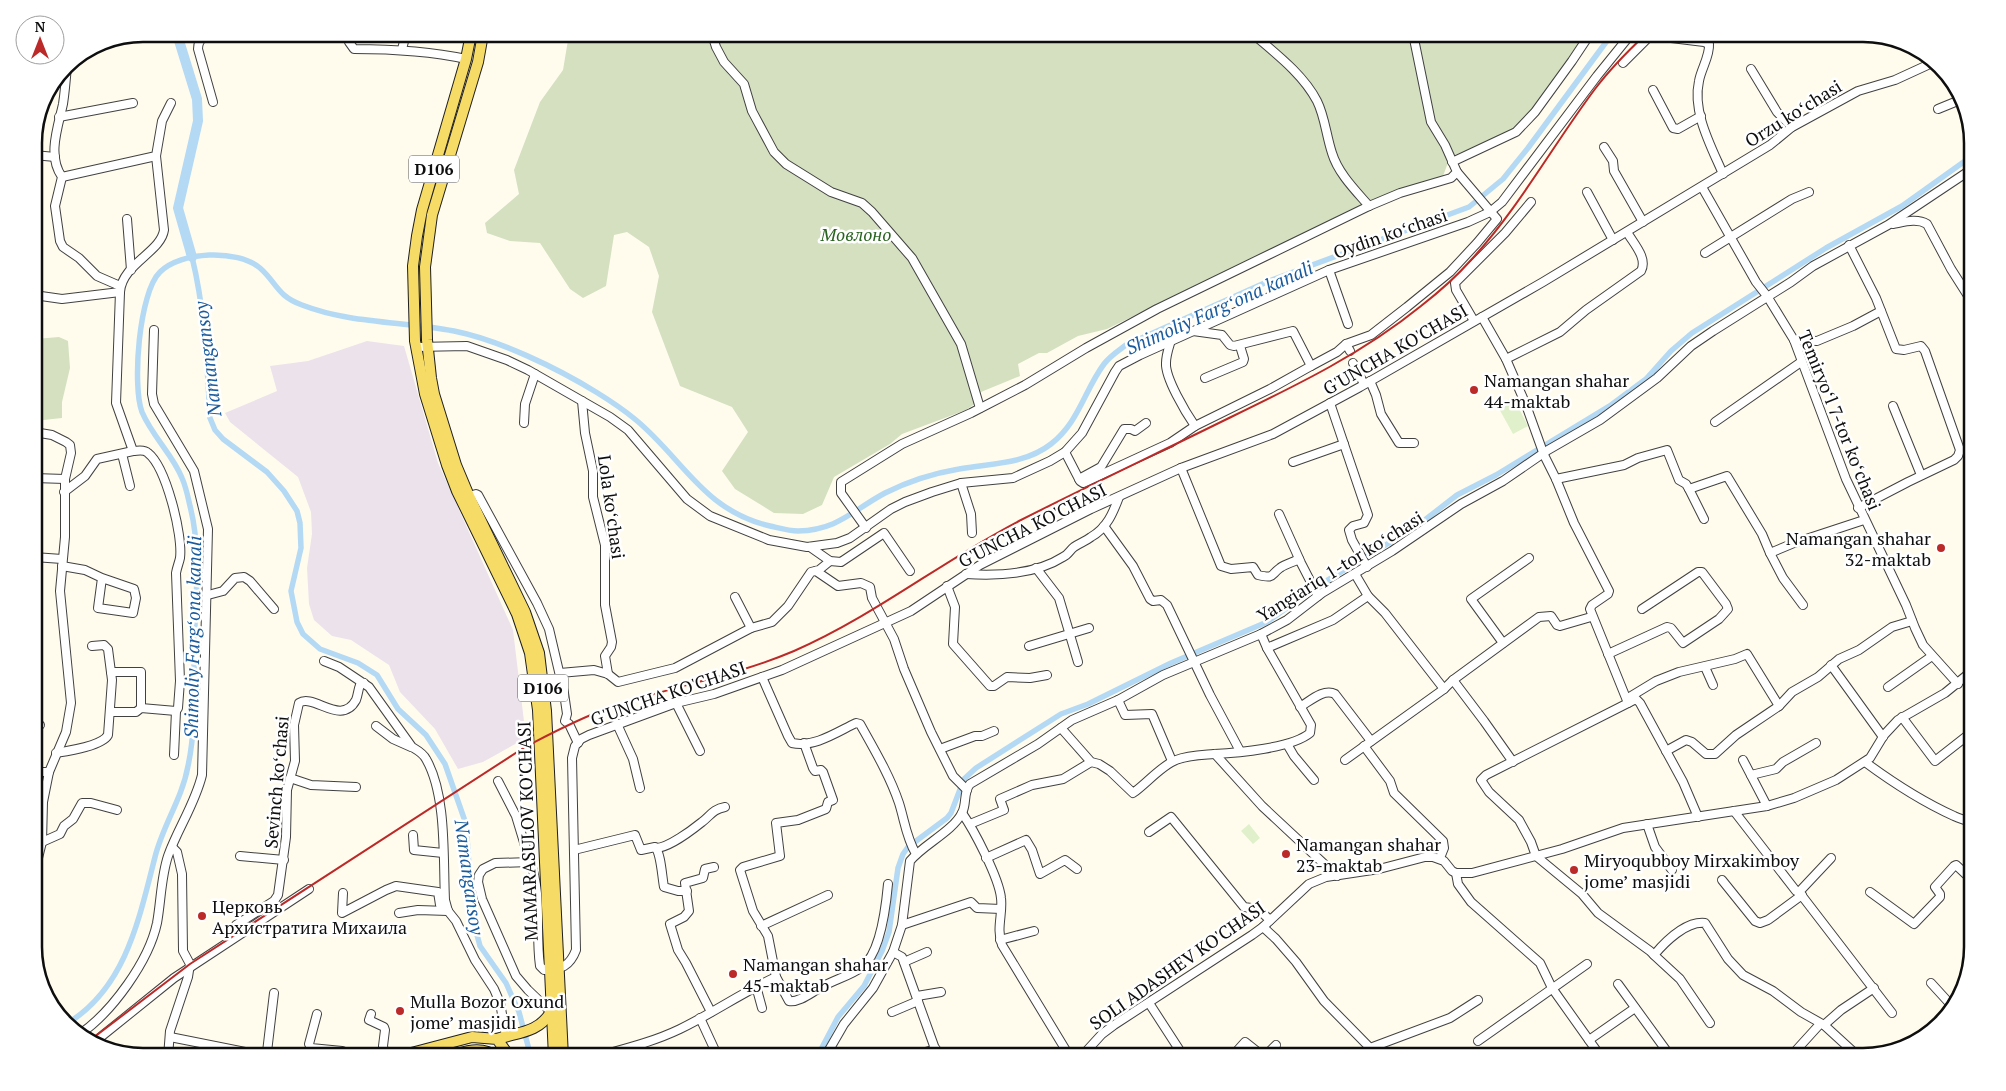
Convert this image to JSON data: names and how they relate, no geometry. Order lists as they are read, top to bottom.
{
  "streets": {
    "main road": ["D106", "MAMARASULOV KO'CHASI"],
    "street": [
      "Orzu koʻchasi",
      "Oydin koʻchasi",
      "G'UNCHA KO'CHASI",
      "Temiryoʻl 7-tor koʻchasi",
      "Lola koʻchasi",
      "Yangiariq 1-tor koʻchasi",
      "Sevinch koʻchasi",
      "SOLI ADASHEV KO'CHASI"
    ]
  },
  "crossings": [
    ["Orzu koʻchasi", "G'UNCHA KO'CHASI"],
    ["Orzu koʻchasi", "Temiryoʻl 7-tor koʻchasi"],
    ["G'UNCHA KO'CHASI", "Temiryoʻl 7-tor koʻchasi"],
    ["G'UNCHA KO'CHASI", "MAMARASULOV KO'CHASI"],
    ["Temiryoʻl 7-tor koʻchasi", "Yangiariq 1-tor koʻchasi"]
  ],
  "water": ["Shimoliy Fargʻona kanali", "Namangansoy"],
  "parks": ["Мовлоно"],
  "places": [
    "Namangan shahar 44-maktab",
    "Namangan shahar 32-maktab",
    "Namangan shahar 23-maktab",
    "Miryoqubboy Mirxakimboy jome’ masjidi",
    "Церковь Архистратига Михаила",
    "Namangan shahar 45-maktab",
    "Mulla Bozor Oxund jome’ masjidi"
  ],
  "north": "top"
}
